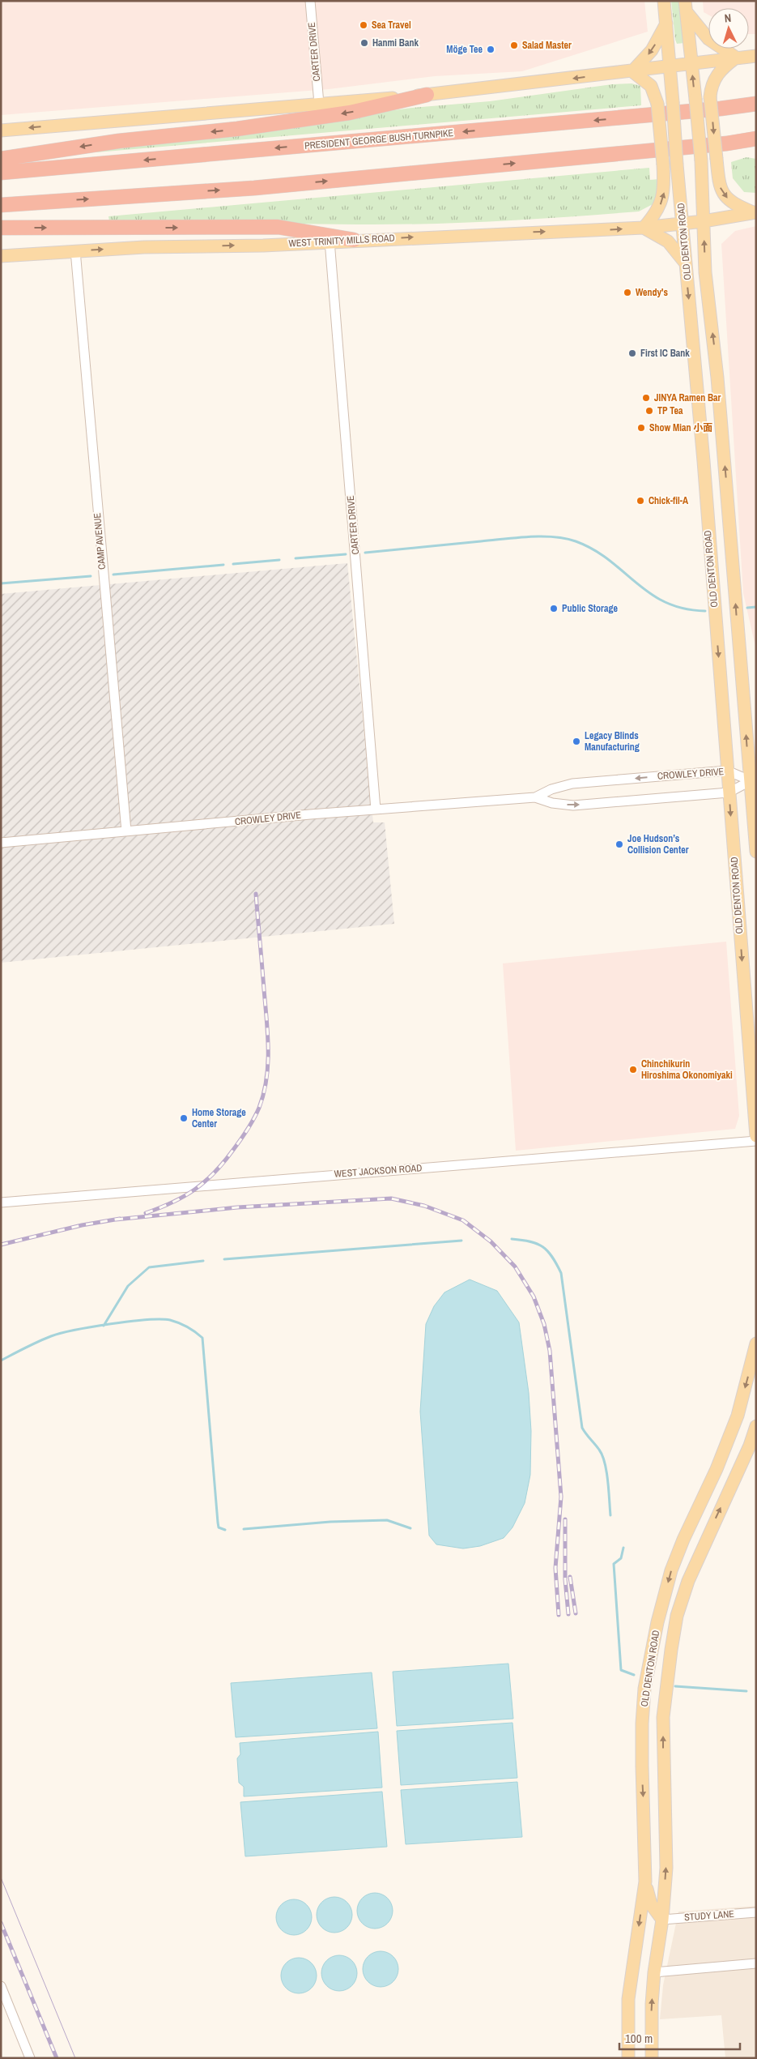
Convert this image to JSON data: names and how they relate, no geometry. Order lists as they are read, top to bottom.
{
  "streets": {
    "highway": ["PRESIDENT GEORGE BUSH TURNPIKE"],
    "main road": ["WEST TRINITY MILLS ROAD", "OLD DENTON ROAD"],
    "street": [
      "CARTER DRIVE",
      "CAMP AVENUE",
      "CROWLEY DRIVE",
      "WEST JACKSON ROAD",
      "STUDY LANE"
    ]
  },
  "crossings": [
    ["CARTER DRIVE", "WEST TRINITY MILLS ROAD"],
    ["CARTER DRIVE", "CROWLEY DRIVE"],
    ["WEST TRINITY MILLS ROAD", "OLD DENTON ROAD"],
    ["WEST TRINITY MILLS ROAD", "CAMP AVENUE"],
    ["OLD DENTON ROAD", "CROWLEY DRIVE"],
    ["OLD DENTON ROAD", "STUDY LANE"],
    ["CAMP AVENUE", "CROWLEY DRIVE"]
  ],
  "one_way": ["WEST TRINITY MILLS ROAD"],
  "places": [
    "Sea Travel",
    "Hanmi Bank",
    "Salad Master",
    "Möge Tee",
    "Wendy's",
    "First IC Bank",
    "JINYA Ramen Bar",
    "TP Tea",
    "Show Mian 小面",
    "Chick-fil-A",
    "Public Storage",
    "Legacy Blinds Manufacturing",
    "Joe Hudson’s Collision Center",
    "Chinchikurin Hiroshima Okonomiyaki",
    "Home Storage Center"
  ],
  "scale_bar": "100 m",
  "north": "top"
}
